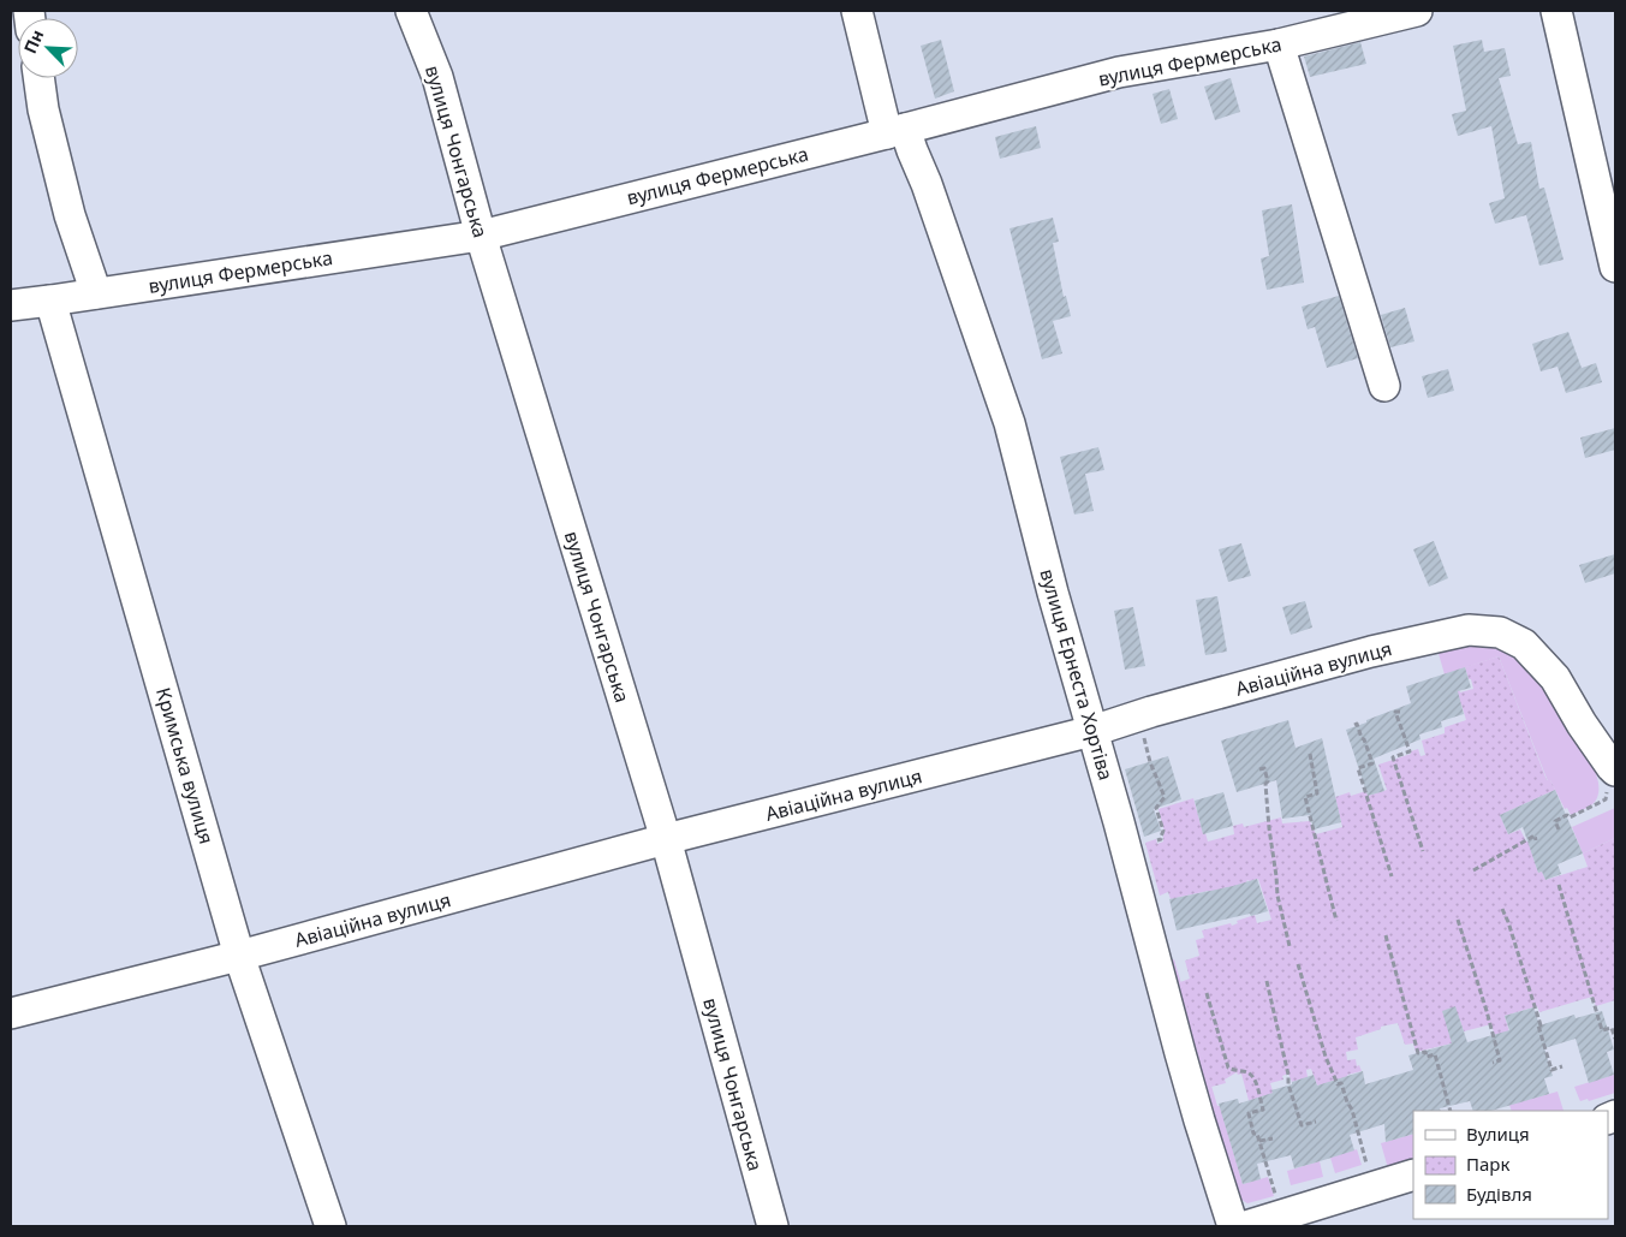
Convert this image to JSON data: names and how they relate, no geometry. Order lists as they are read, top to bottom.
{
  "streets": {
    "street": [
      "вулиця Фермерська",
      "вулиця Чонгарська",
      "Авіаційна вулиця",
      "вулиця Ернеста Хортіва",
      "Кримська вулиця"
    ]
  },
  "crossings": [
    ["вулиця Фермерська", "вулиця Чонгарська"],
    ["вулиця Фермерська", "вулиця Ернеста Хортіва"],
    ["вулиця Фермерська", "Кримська вулиця"],
    ["вулиця Чонгарська", "Авіаційна вулиця"],
    ["Авіаційна вулиця", "вулиця Ернеста Хортіва"],
    ["Авіаційна вулиця", "Кримська вулиця"]
  ],
  "legend": ["Вулиця", "Парк", "Будівля"],
  "north": "top left"
}
